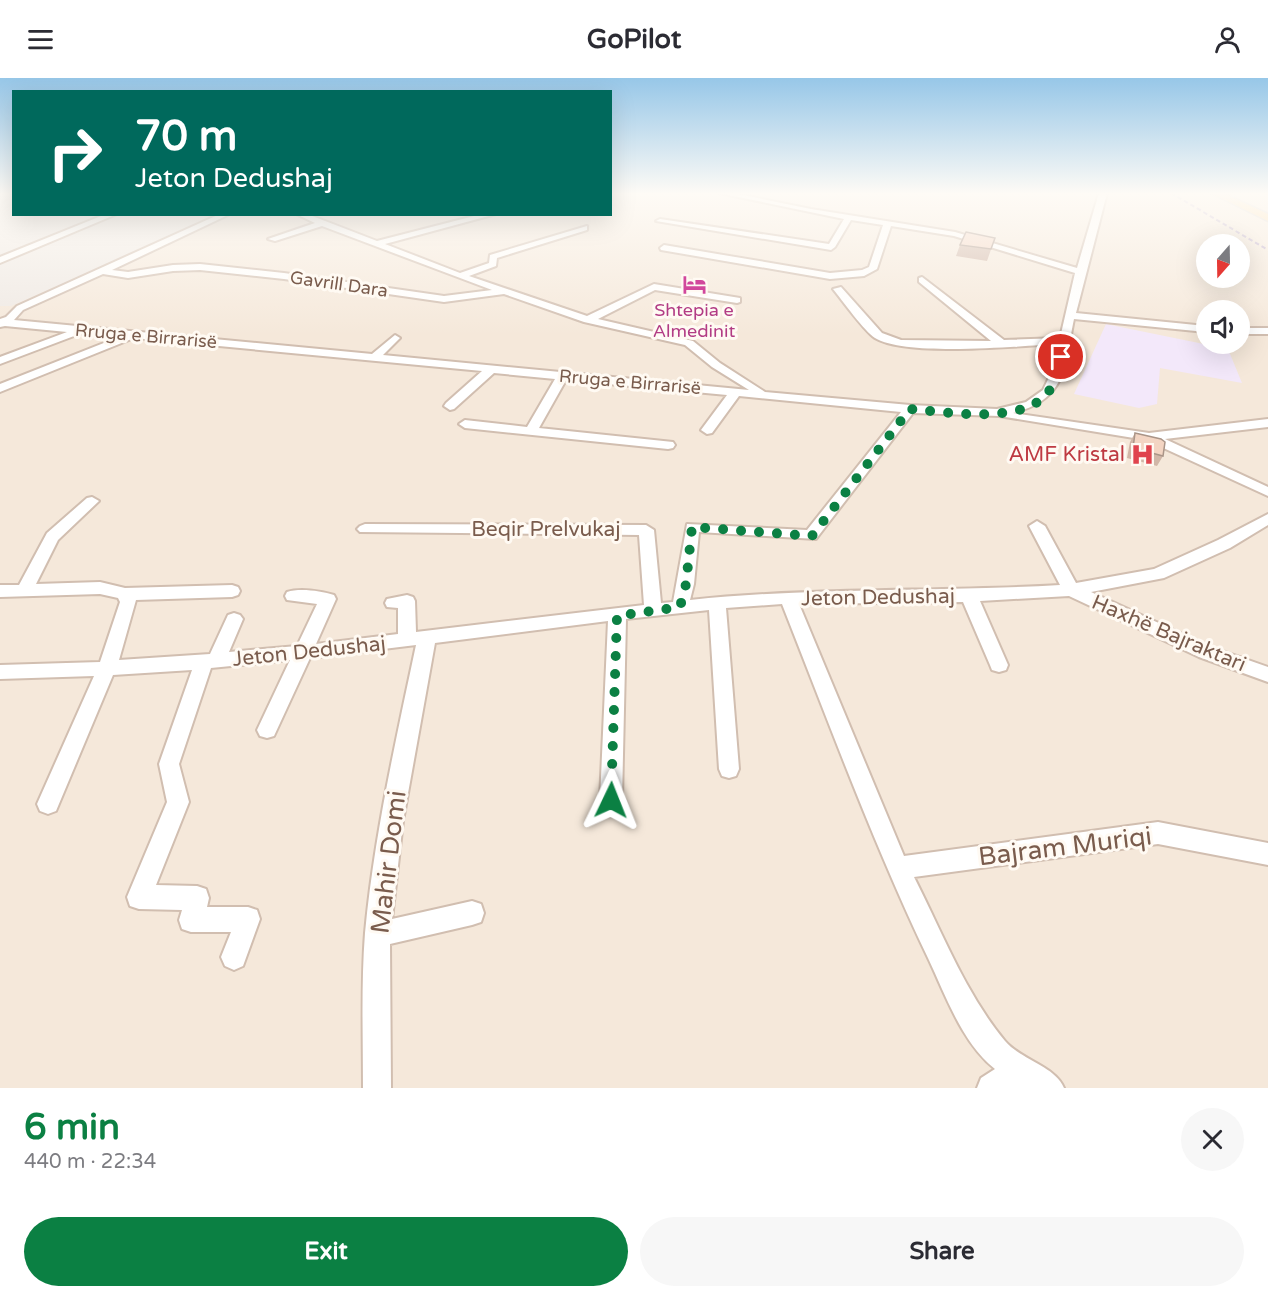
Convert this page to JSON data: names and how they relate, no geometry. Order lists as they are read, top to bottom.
{
  "streets": {
    "street": [
      "Gavrill Dara",
      "Rruga e Birrarisë",
      "Beqir Prelvukaj",
      "Jeton Dedushaj",
      "Haxhë Bajraktari",
      "Bajram Muriqi",
      "Mahir Domi"
    ]
  },
  "crossings": [
    ["Gavrill Dara", "Rruga e Birrarisë"],
    ["Beqir Prelvukaj", "Jeton Dedushaj"],
    ["Jeton Dedushaj", "Haxhë Bajraktari"],
    ["Jeton Dedushaj", "Bajram Muriqi"],
    ["Jeton Dedushaj", "Mahir Domi"]
  ],
  "places": {
    "hotel": ["Shtepia e Almedinit"],
    "hospital": ["AMF Kristal"]
  },
  "north": "bottom",
  "page": {
    "header": "GoPilot",
    "turn": ["70 m", "Jeton Dedushaj"],
    "heading": ["6 min", "440 m · 22:34"],
    "buttons": ["Exit", "Share"]
  }
}
